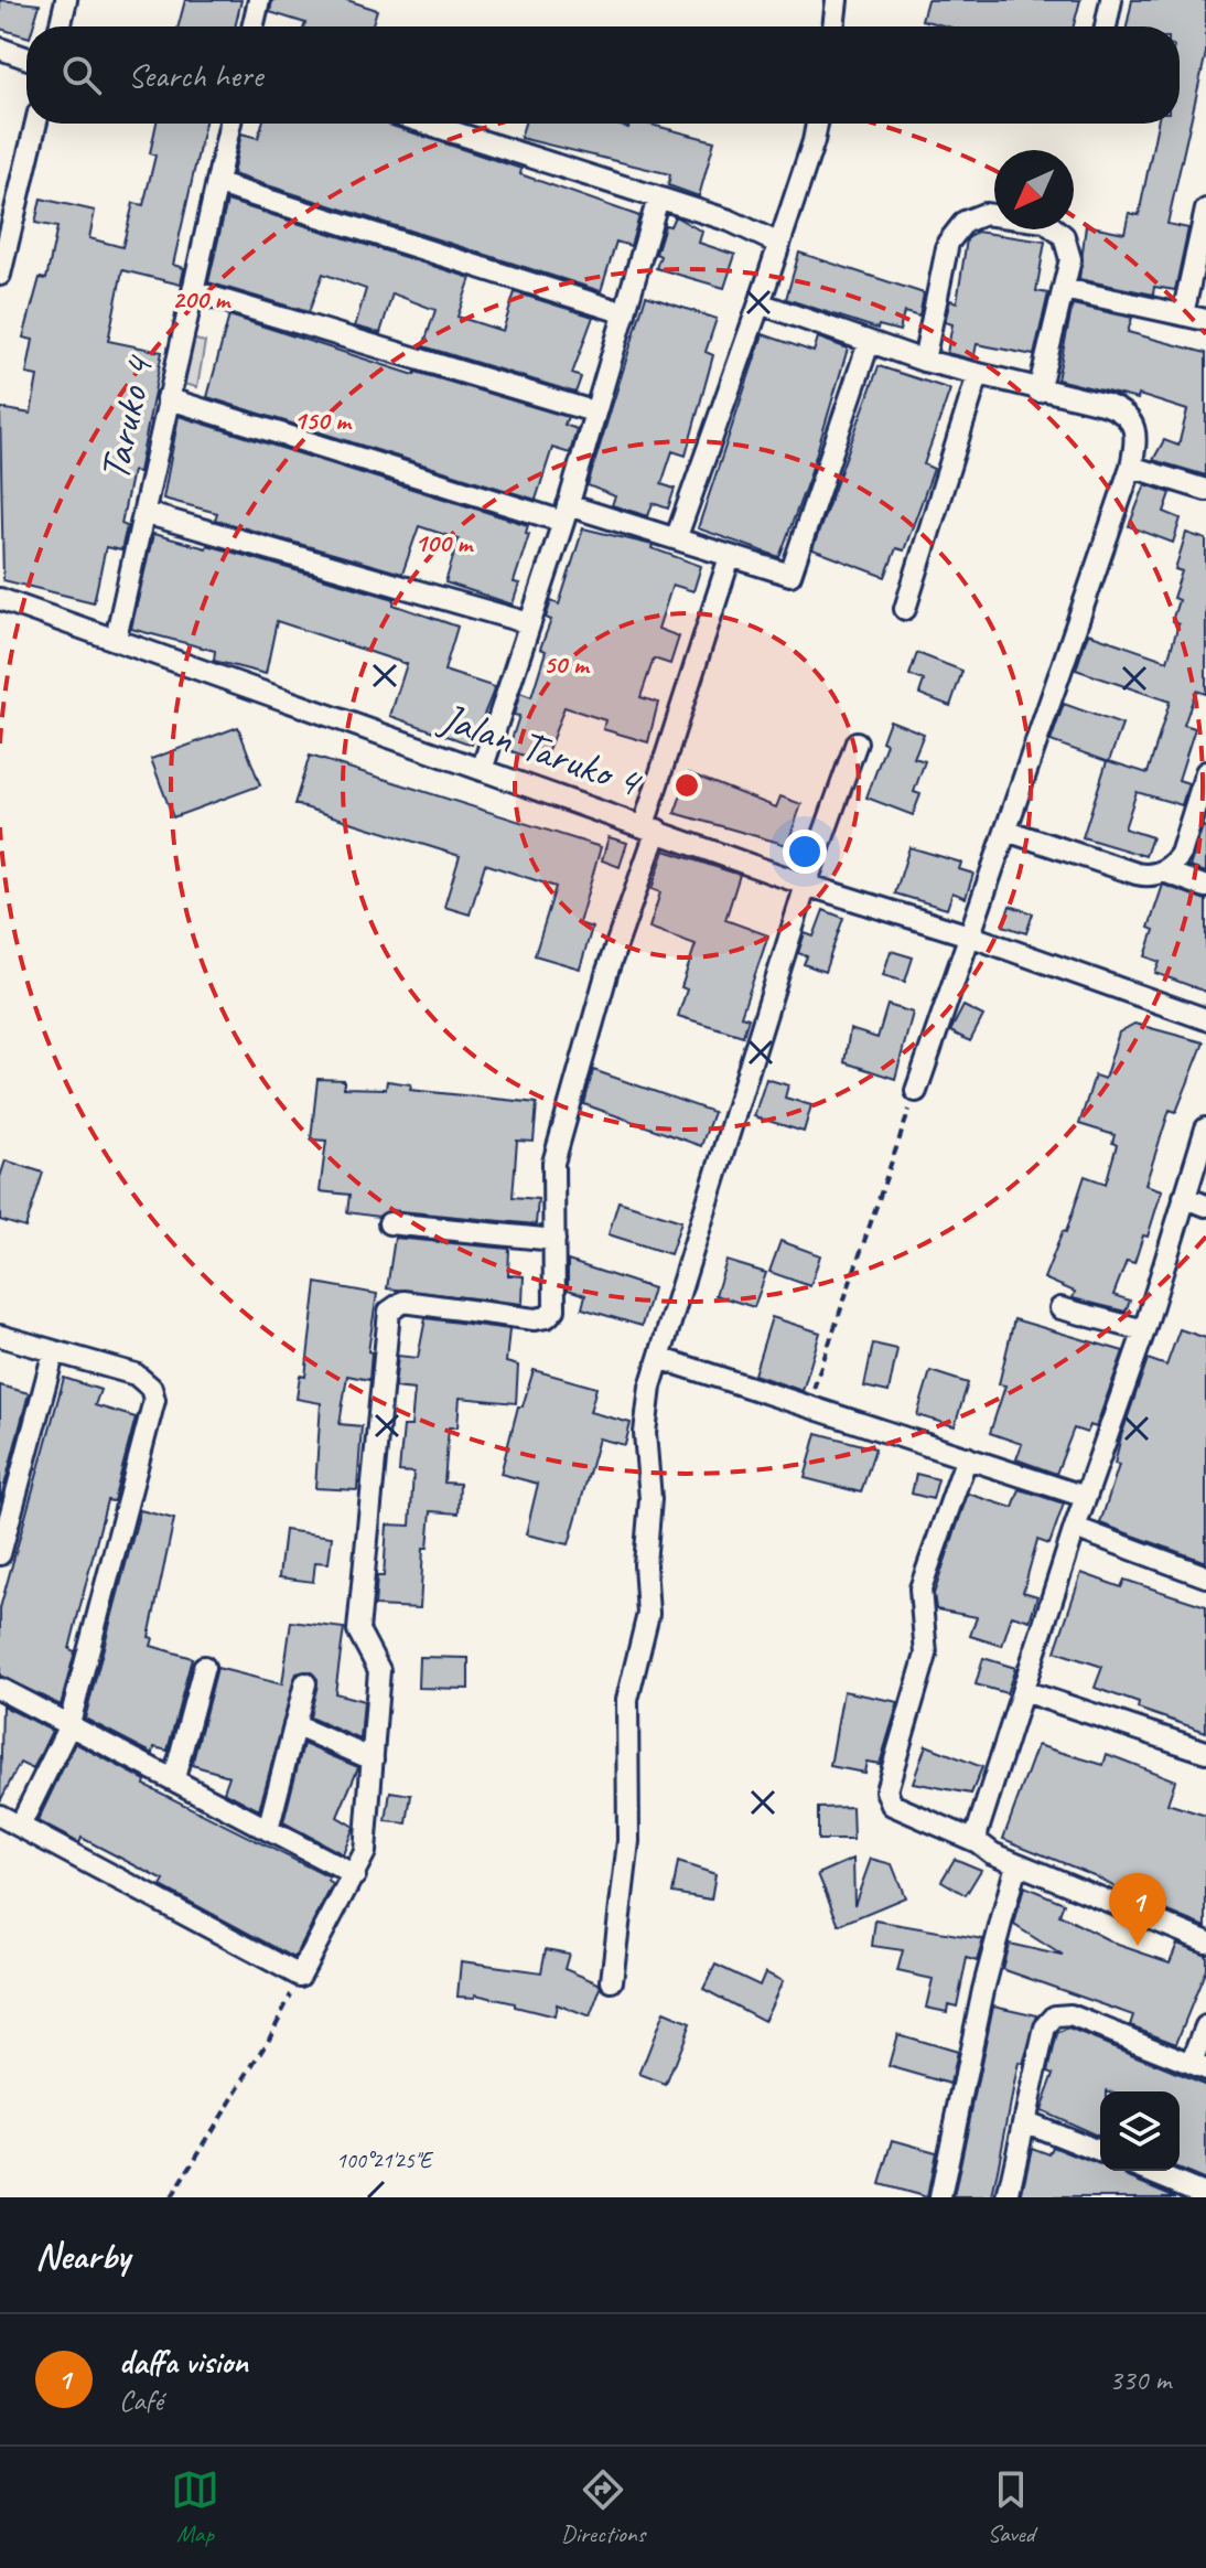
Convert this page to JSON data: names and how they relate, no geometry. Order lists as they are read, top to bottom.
{
  "streets": {
    "street": ["Taruko 4", "Jalan Taruko 4"]
  },
  "crossings": [
    ["Taruko 4", "Jalan Taruko 4"]
  ],
  "north": "bottom left",
  "page": {
    "search": "Search here",
    "pins": "1",
    "heading": "Nearby",
    "list": [
      {
        "mark": "1",
        "name": "daffa vision",
        "note": "Café",
        "value": "330 m"
      }
    ],
    "nav": ["Map", "Directions", "Saved"]
  },
  "coordinates": ["100°21'25\"E"],
  "rings": [
    "200 m",
    "150 m",
    "100 m",
    "50 m"
  ]
}
